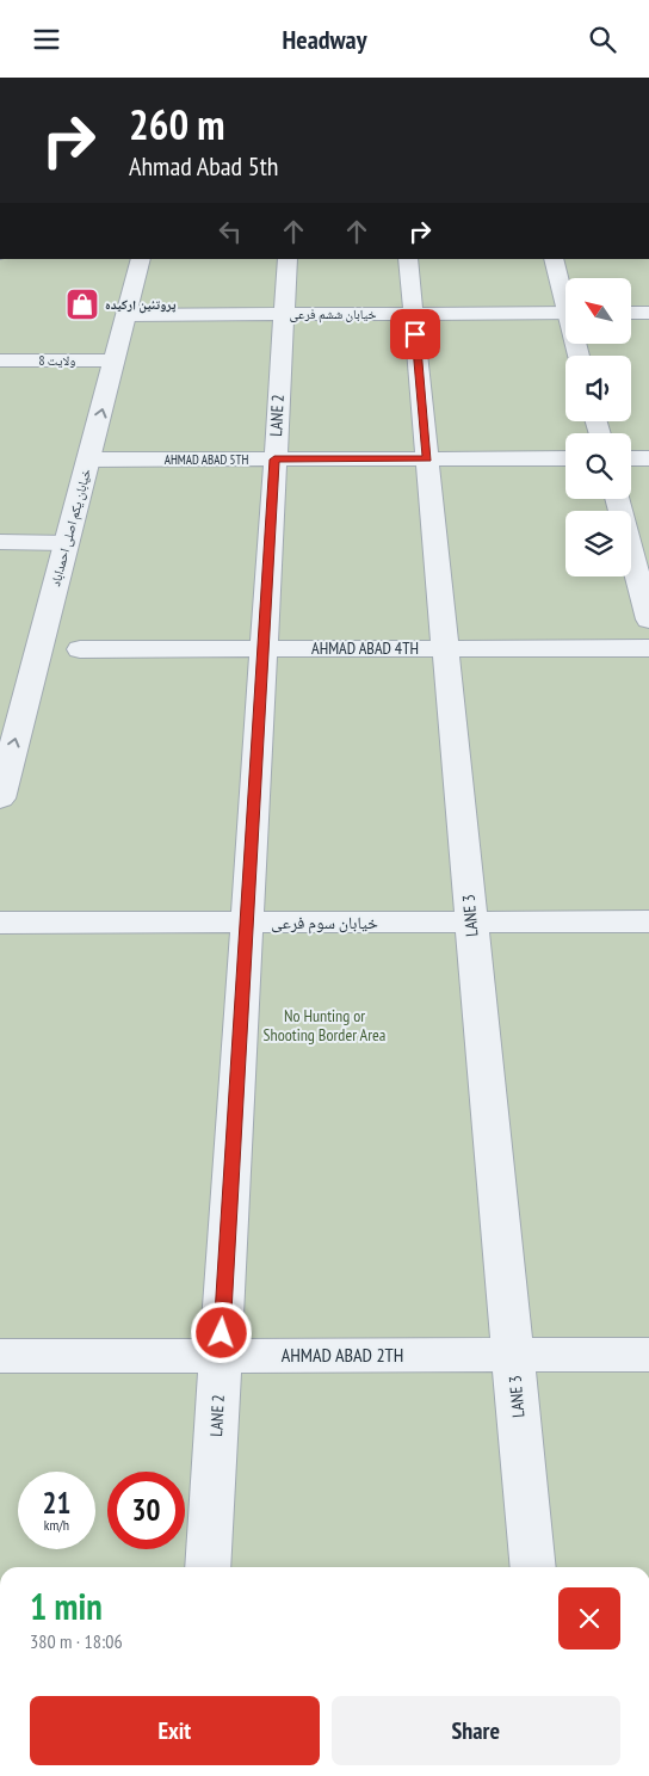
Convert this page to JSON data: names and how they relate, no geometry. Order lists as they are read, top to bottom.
{
  "streets": {
    "street": [
      "خیابان ششم فرعی",
      "ولایت 8",
      "LANE 2",
      "AHMAD ABAD 5TH",
      "خیابان یکم اصلی احمداباد",
      "AHMAD ABAD 4TH",
      "LANE 3",
      "خیابان سوم فرعی",
      "AHMAD ABAD 2TH"
    ]
  },
  "crossings": [
    ["خیابان ششم فرعی", "LANE 2"],
    ["خیابان ششم فرعی", "خیابان یکم اصلی احمداباد"],
    ["خیابان ششم فرعی", "LANE 3"],
    ["ولایت 8", "خیابان یکم اصلی احمداباد"],
    ["LANE 2", "AHMAD ABAD 5TH"],
    ["LANE 2", "AHMAD ABAD 4TH"],
    ["LANE 2", "خیابان سوم فرعی"],
    ["LANE 2", "AHMAD ABAD 2TH"],
    ["AHMAD ABAD 5TH", "خیابان یکم اصلی احمداباد"],
    ["AHMAD ABAD 5TH", "LANE 3"],
    ["AHMAD ABAD 4TH", "LANE 3"],
    ["LANE 3", "خیابان سوم فرعی"],
    ["LANE 3", "AHMAD ABAD 2TH"]
  ],
  "one_way": ["خیابان یکم اصلی احمداباد"],
  "parks": ["No Hunting or Shooting Border Area"],
  "places": {
    "shop": ["پروتئین ارکیده"]
  },
  "north": "top left",
  "page": {
    "header": "Headway",
    "turn": ["260 m", "Ahmad Abad 5th"],
    "speed": "21 km/h",
    "limit": "30",
    "heading": ["1 min", "380 m · 18:06"],
    "buttons": ["Exit", "Share"]
  }
}
